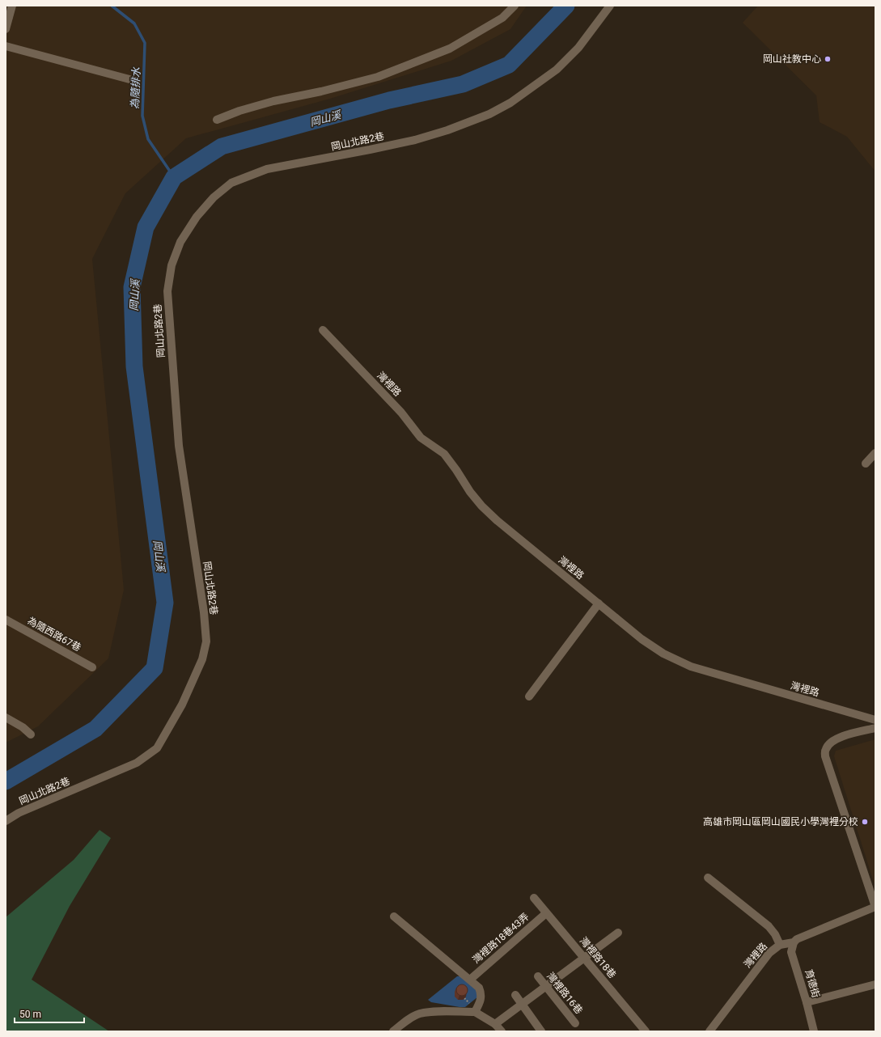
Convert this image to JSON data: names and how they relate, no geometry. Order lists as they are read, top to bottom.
{
  "streets": {
    "street": [
      "岡山北路2巷",
      "灣裡路",
      "為隨西路67巷",
      "灣裡路18巷43弄",
      "灣裡路18巷",
      "育德街",
      "灣裡路16巷"
    ]
  },
  "crossings": [
    ["灣裡路", "育德街"],
    ["灣裡路18巷43弄", "灣裡路18巷"]
  ],
  "water": ["為隨排水", "岡山溪"],
  "places": ["岡山社教中心", "高雄市岡山區岡山國民小學灣裡分校"],
  "scale_bar": "50 m"
}
